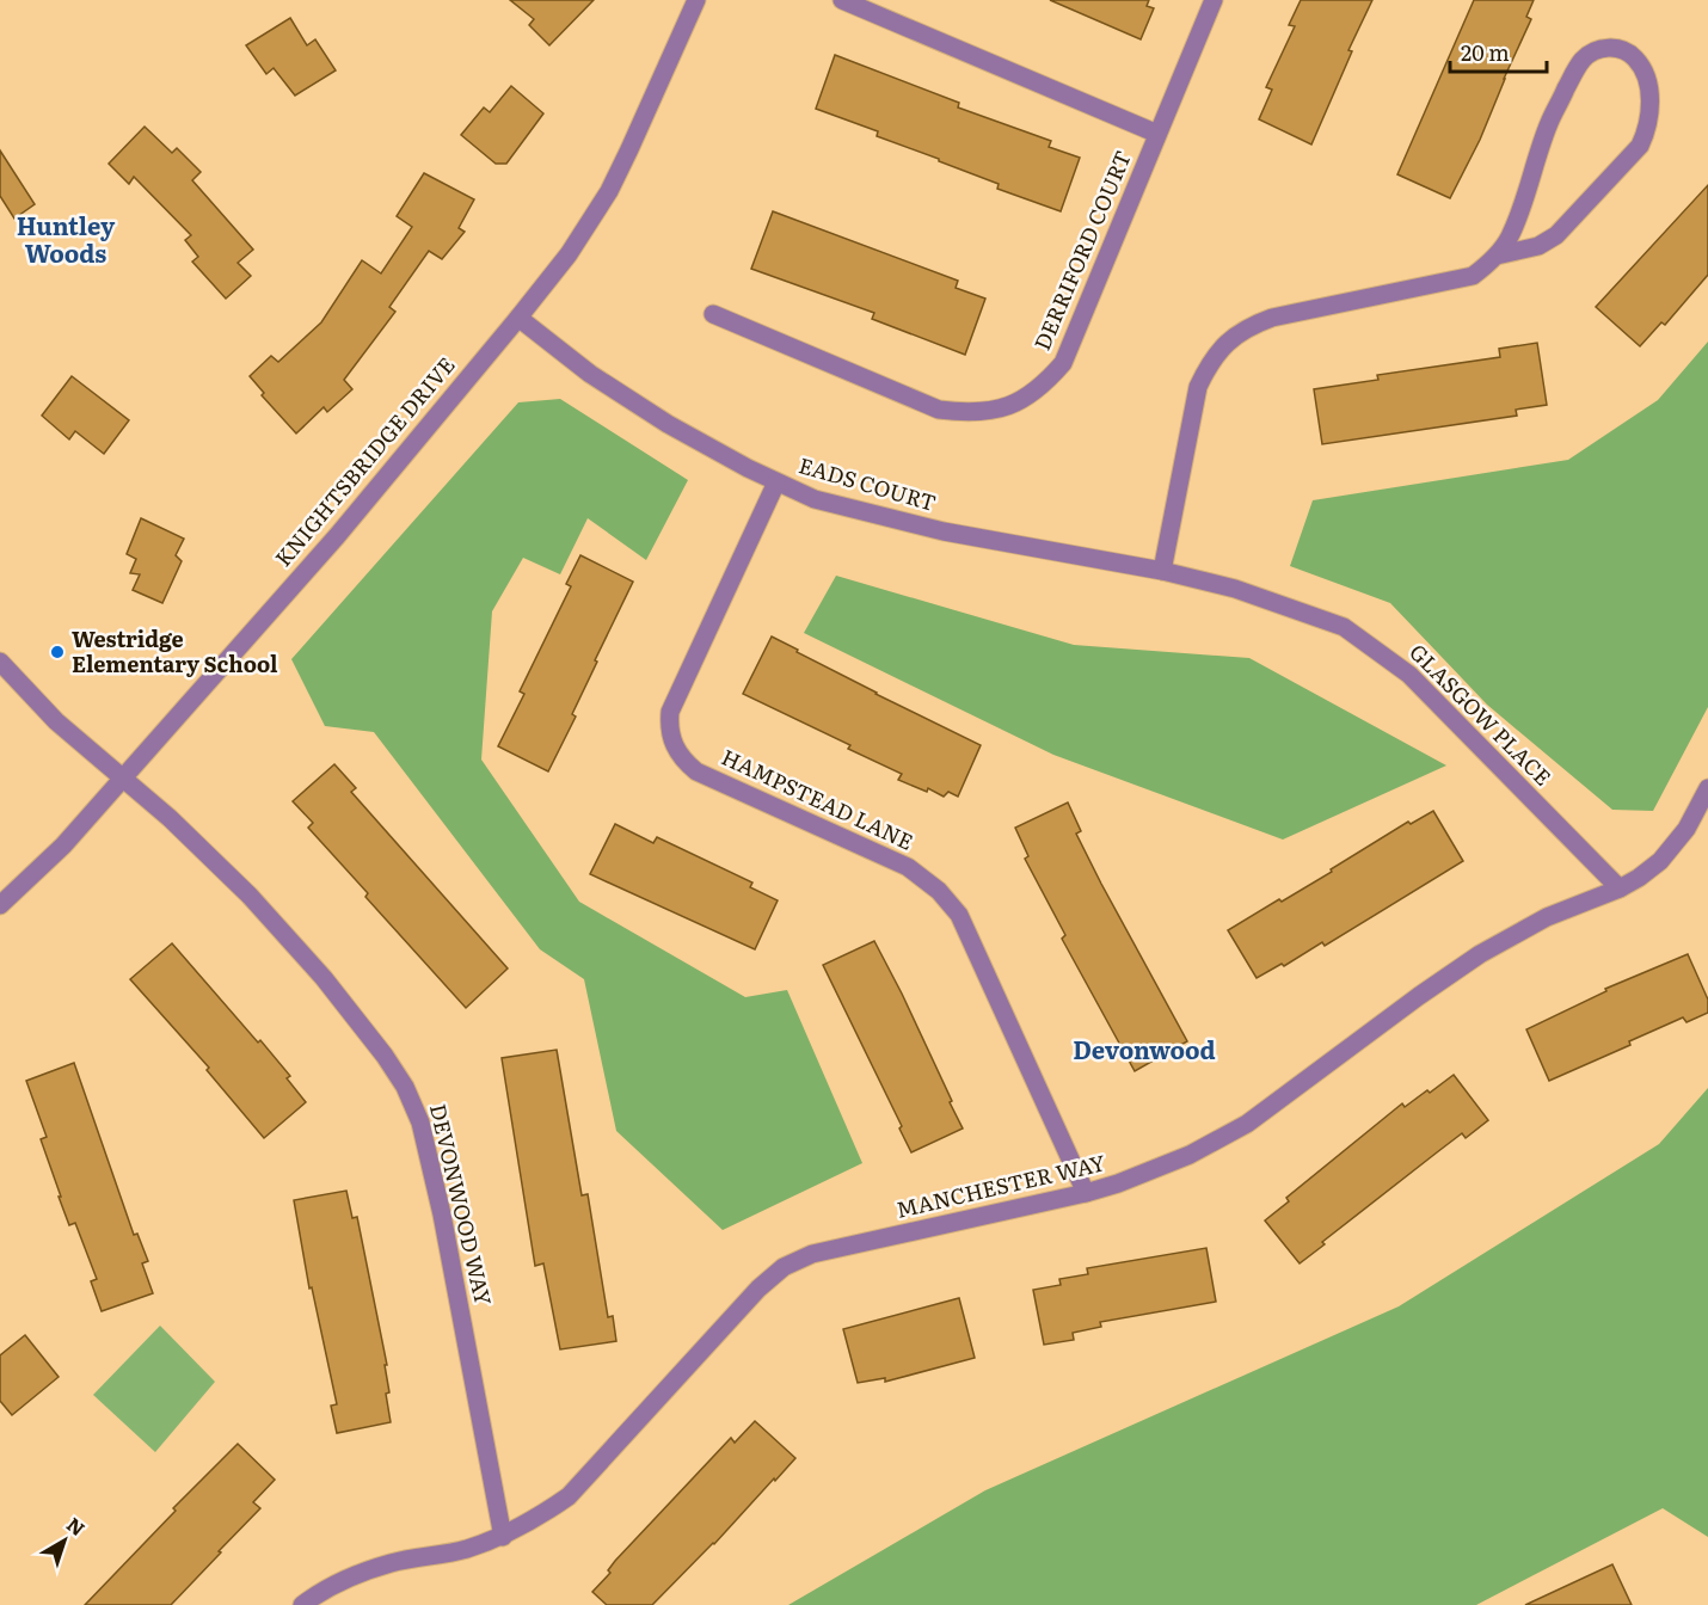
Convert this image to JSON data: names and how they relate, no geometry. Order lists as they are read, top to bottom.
{
  "streets": {
    "street": [
      "DERRIFORD COURT",
      "KNIGHTSBRIDGE DRIVE",
      "EADS COURT",
      "GLASGOW PLACE",
      "HAMPSTEAD LANE",
      "MANCHESTER WAY",
      "DEVONWOOD WAY"
    ]
  },
  "crossings": [
    ["KNIGHTSBRIDGE DRIVE", "EADS COURT"],
    ["KNIGHTSBRIDGE DRIVE", "DEVONWOOD WAY"],
    ["EADS COURT", "GLASGOW PLACE"],
    ["EADS COURT", "HAMPSTEAD LANE"],
    ["GLASGOW PLACE", "MANCHESTER WAY"],
    ["HAMPSTEAD LANE", "MANCHESTER WAY"],
    ["MANCHESTER WAY", "DEVONWOOD WAY"]
  ],
  "districts": ["Huntley Woods", "Devonwood"],
  "places": ["Westridge Elementary School"],
  "scale_bar": "20 m",
  "north": "top right"
}
